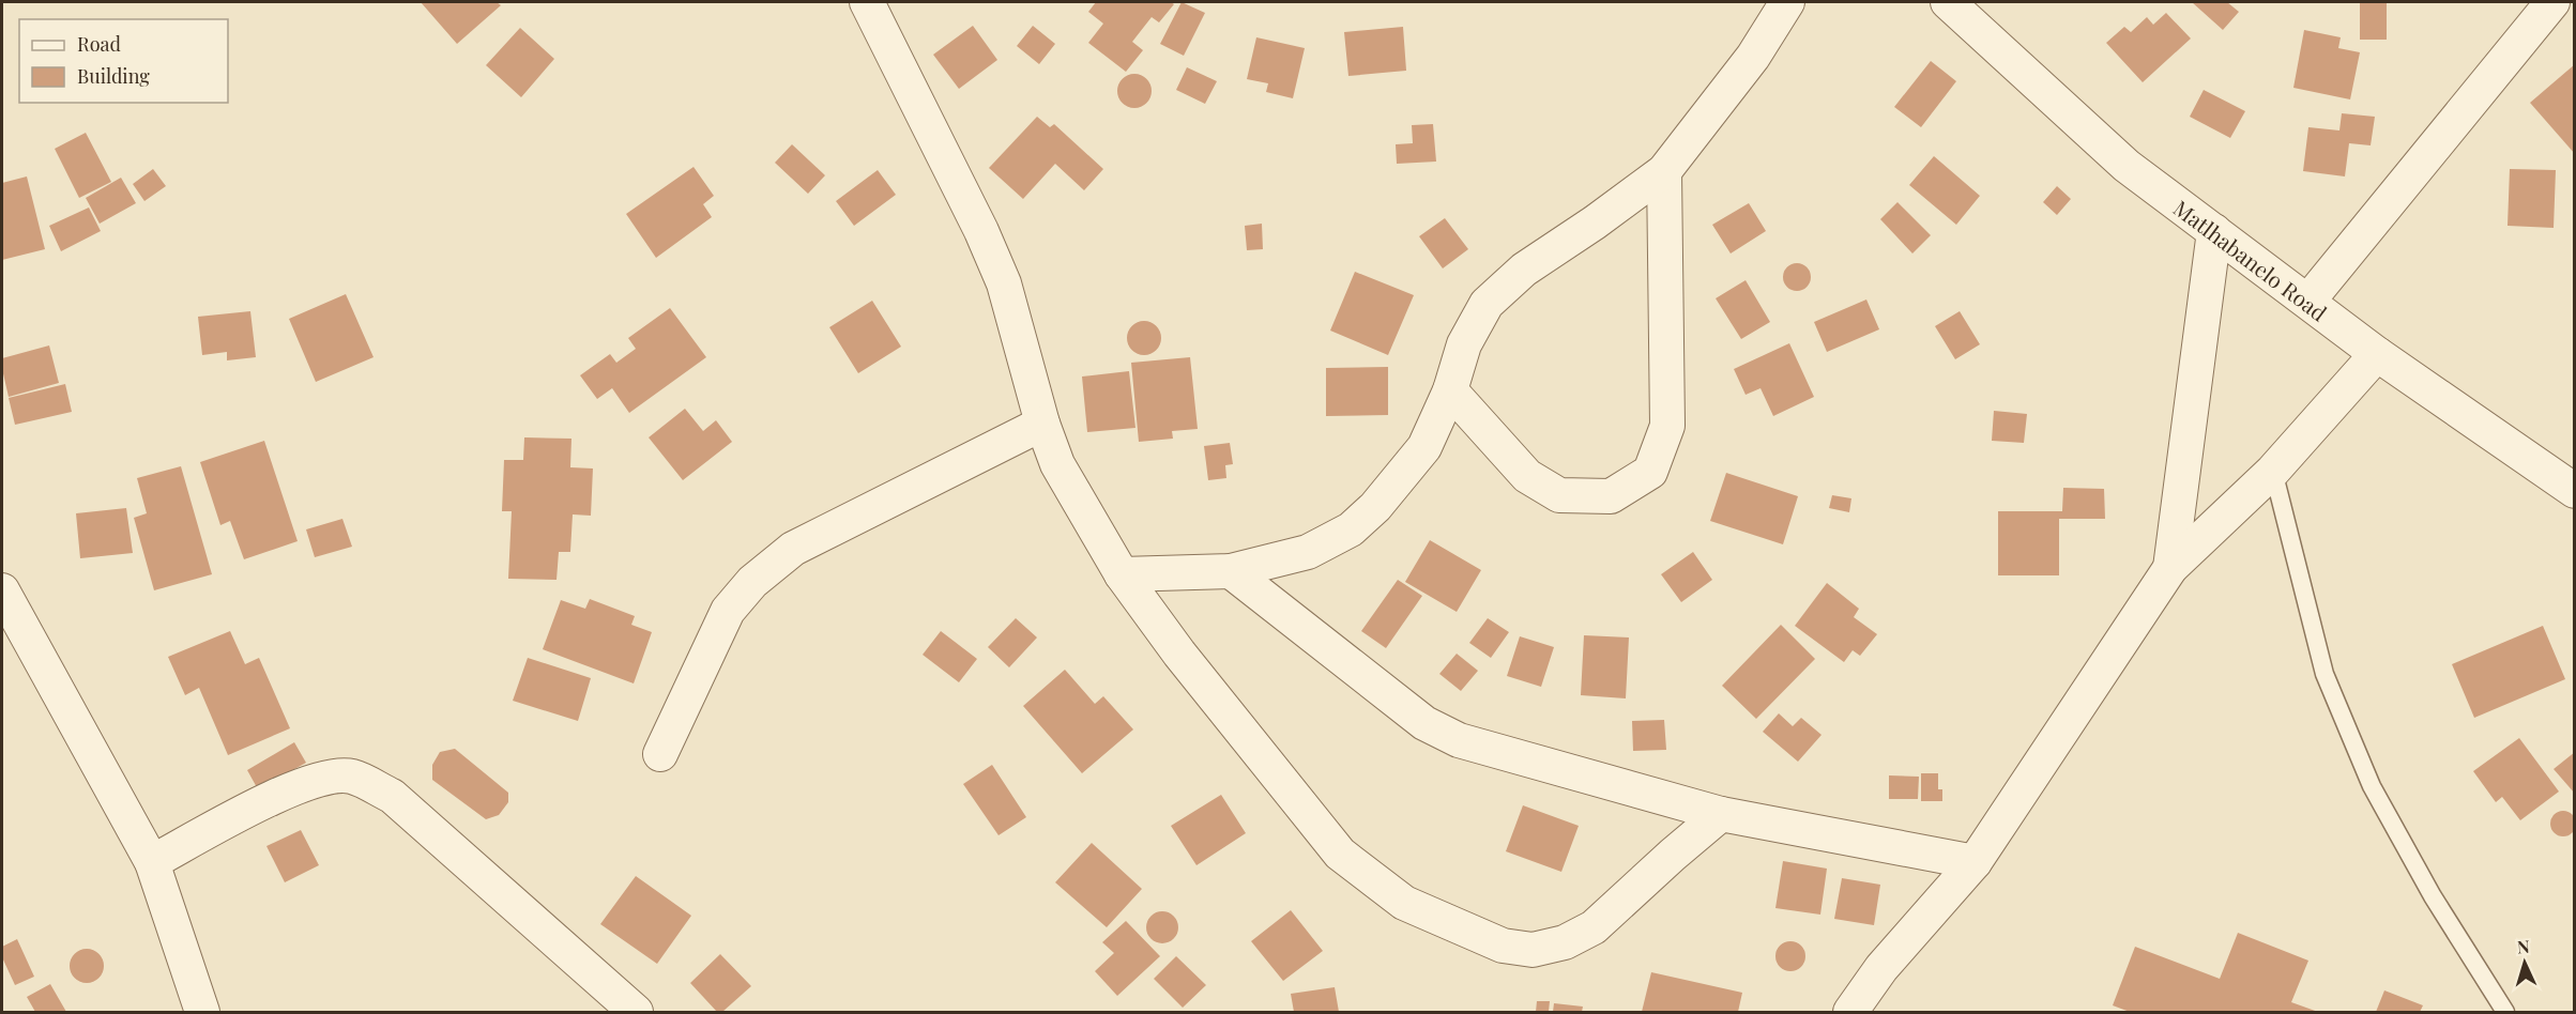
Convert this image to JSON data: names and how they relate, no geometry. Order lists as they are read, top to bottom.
{
  "streets": {
    "street": ["Matlhabanelo Road"]
  },
  "legend": ["Road", "Building"],
  "north": "top"
}
